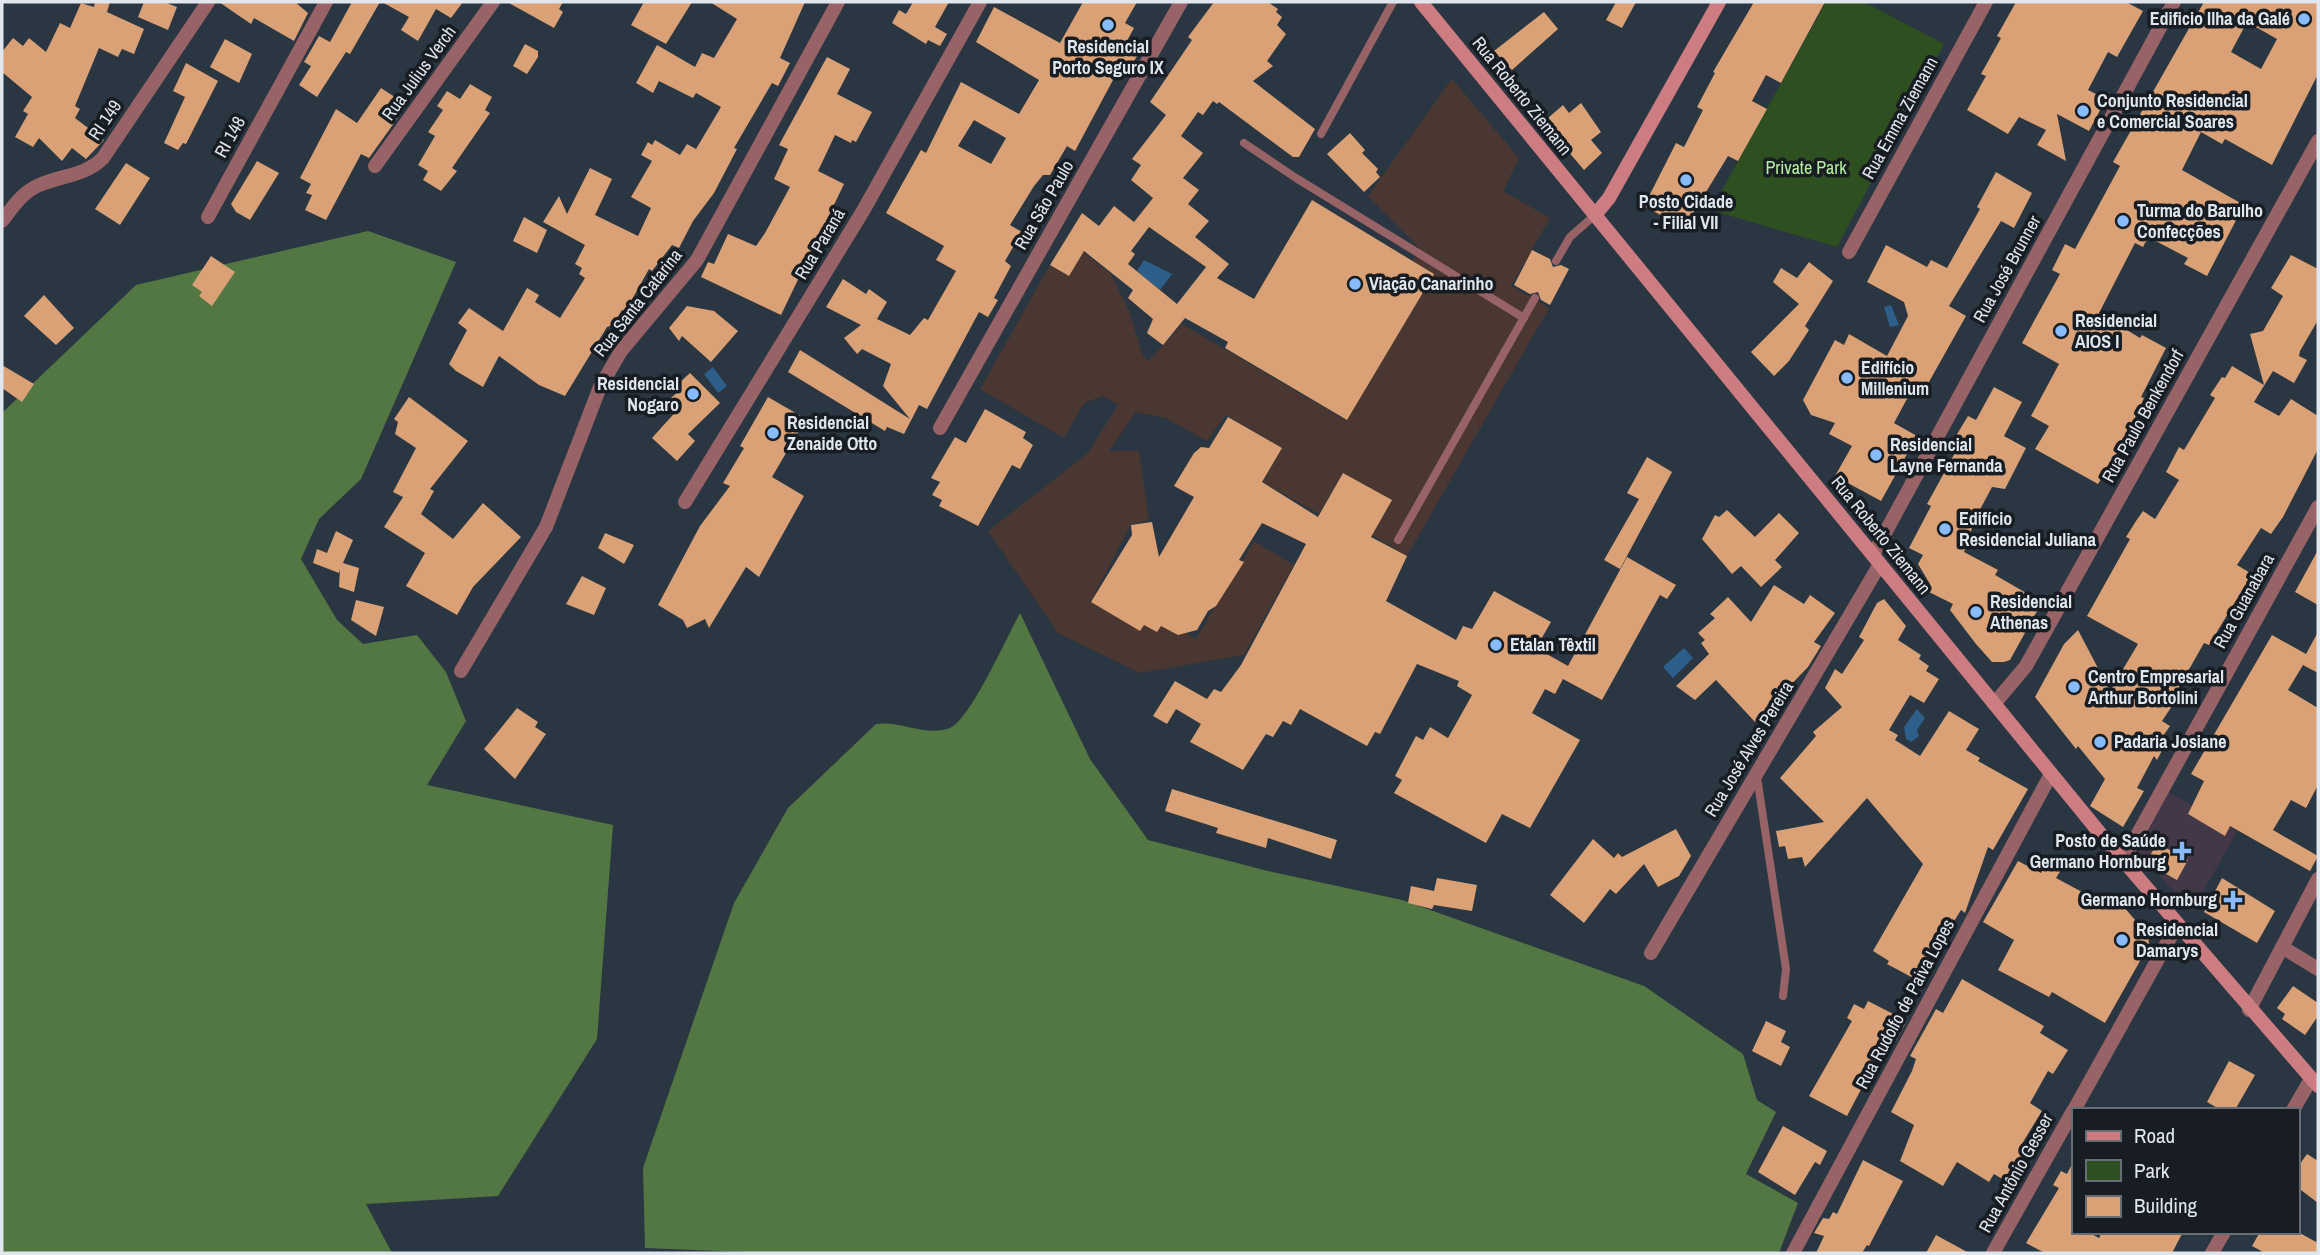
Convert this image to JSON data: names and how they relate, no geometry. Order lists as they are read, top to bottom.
{
  "streets": {
    "main road": ["Rua Roberto Ziemann"],
    "street": [
      "Rua Julius Verch",
      "Rua Emma Ziemann",
      "RI 149",
      "RI 148",
      "Rua São Paulo",
      "Rua Paraná",
      "Rua José Brunner",
      "Rua Santa Catarina",
      "Rua Paulo Benkendorf",
      "Rua Guanabara",
      "Rua José Alves Pereira",
      "Rua Rudolfo de Paiva Lopes",
      "Rua Antônio Gesser"
    ]
  },
  "crossings": [
    ["Rua Roberto Ziemann", "Rua José Brunner"],
    ["Rua Roberto Ziemann", "Rua Paulo Benkendorf"],
    ["Rua Roberto Ziemann", "Rua Guanabara"],
    ["Rua Roberto Ziemann", "Rua José Alves Pereira"],
    ["Rua Roberto Ziemann", "Rua Rudolfo de Paiva Lopes"],
    ["Rua Roberto Ziemann", "Rua Antônio Gesser"],
    ["Rua José Brunner", "Rua José Alves Pereira"]
  ],
  "parks": ["Private Park"],
  "places": {
    "other": [
      "Edificio Ilha da Galé",
      "Residencial Porto Seguro IX",
      "Conjunto Residencial e Comercial Soares",
      "Posto Cidade - Filial VII",
      "Turma do Barulho Confecções",
      "Viação Canarinho",
      "Residencial AIOS I",
      "Edifício Millenium",
      "Residencial Nogaro",
      "Residencial Zenaide Otto",
      "Residencial Layne Fernanda",
      "Edifício Residencial Juliana",
      "Residencial Athenas",
      "Etalan Têxtil",
      "Centro Empresarial Arthur Bortolini",
      "Padaria Josiane",
      "Residencial Damarys"
    ],
    "health": ["Posto de Saúde Germano Hornburg", "Germano Hornburg"]
  },
  "legend": ["Road", "Park", "Building"]
}
